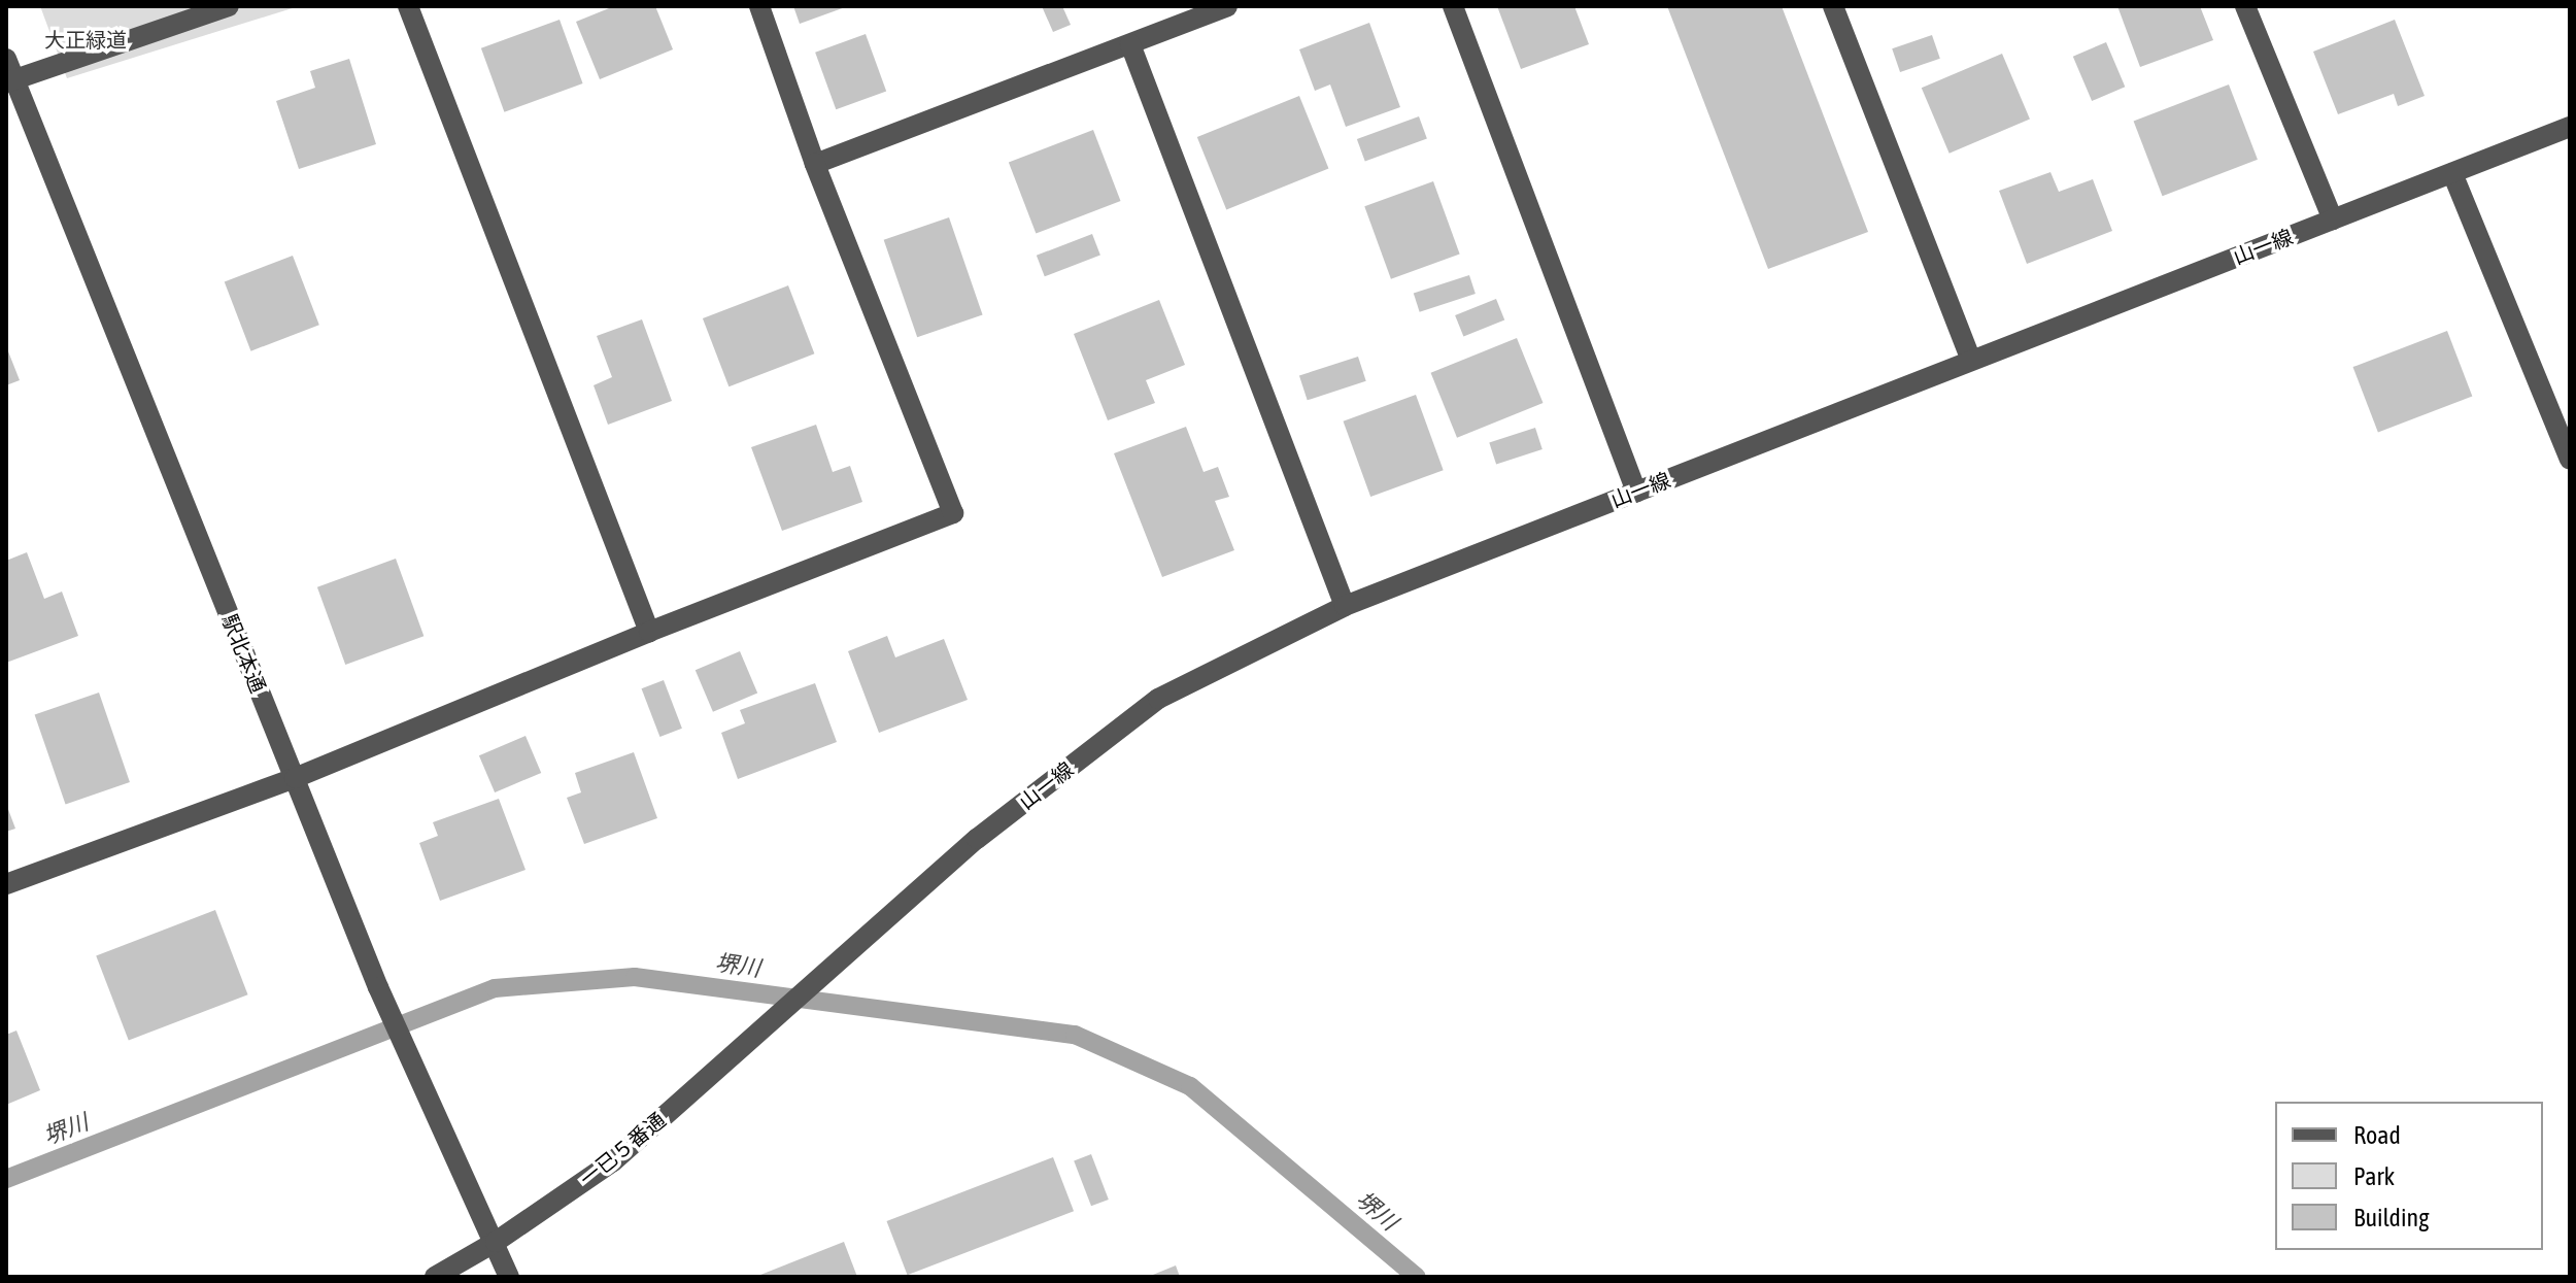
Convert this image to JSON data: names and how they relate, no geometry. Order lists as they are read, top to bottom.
{
  "streets": {
    "street": ["山一線", "駅北本通", "一已５番通"]
  },
  "crossings": [
    ["山一線", "一已５番通"],
    ["駅北本通", "一已５番通"]
  ],
  "water": ["堺川"],
  "parks": ["大正緑道"],
  "legend": ["Road", "Park", "Building"]
}
